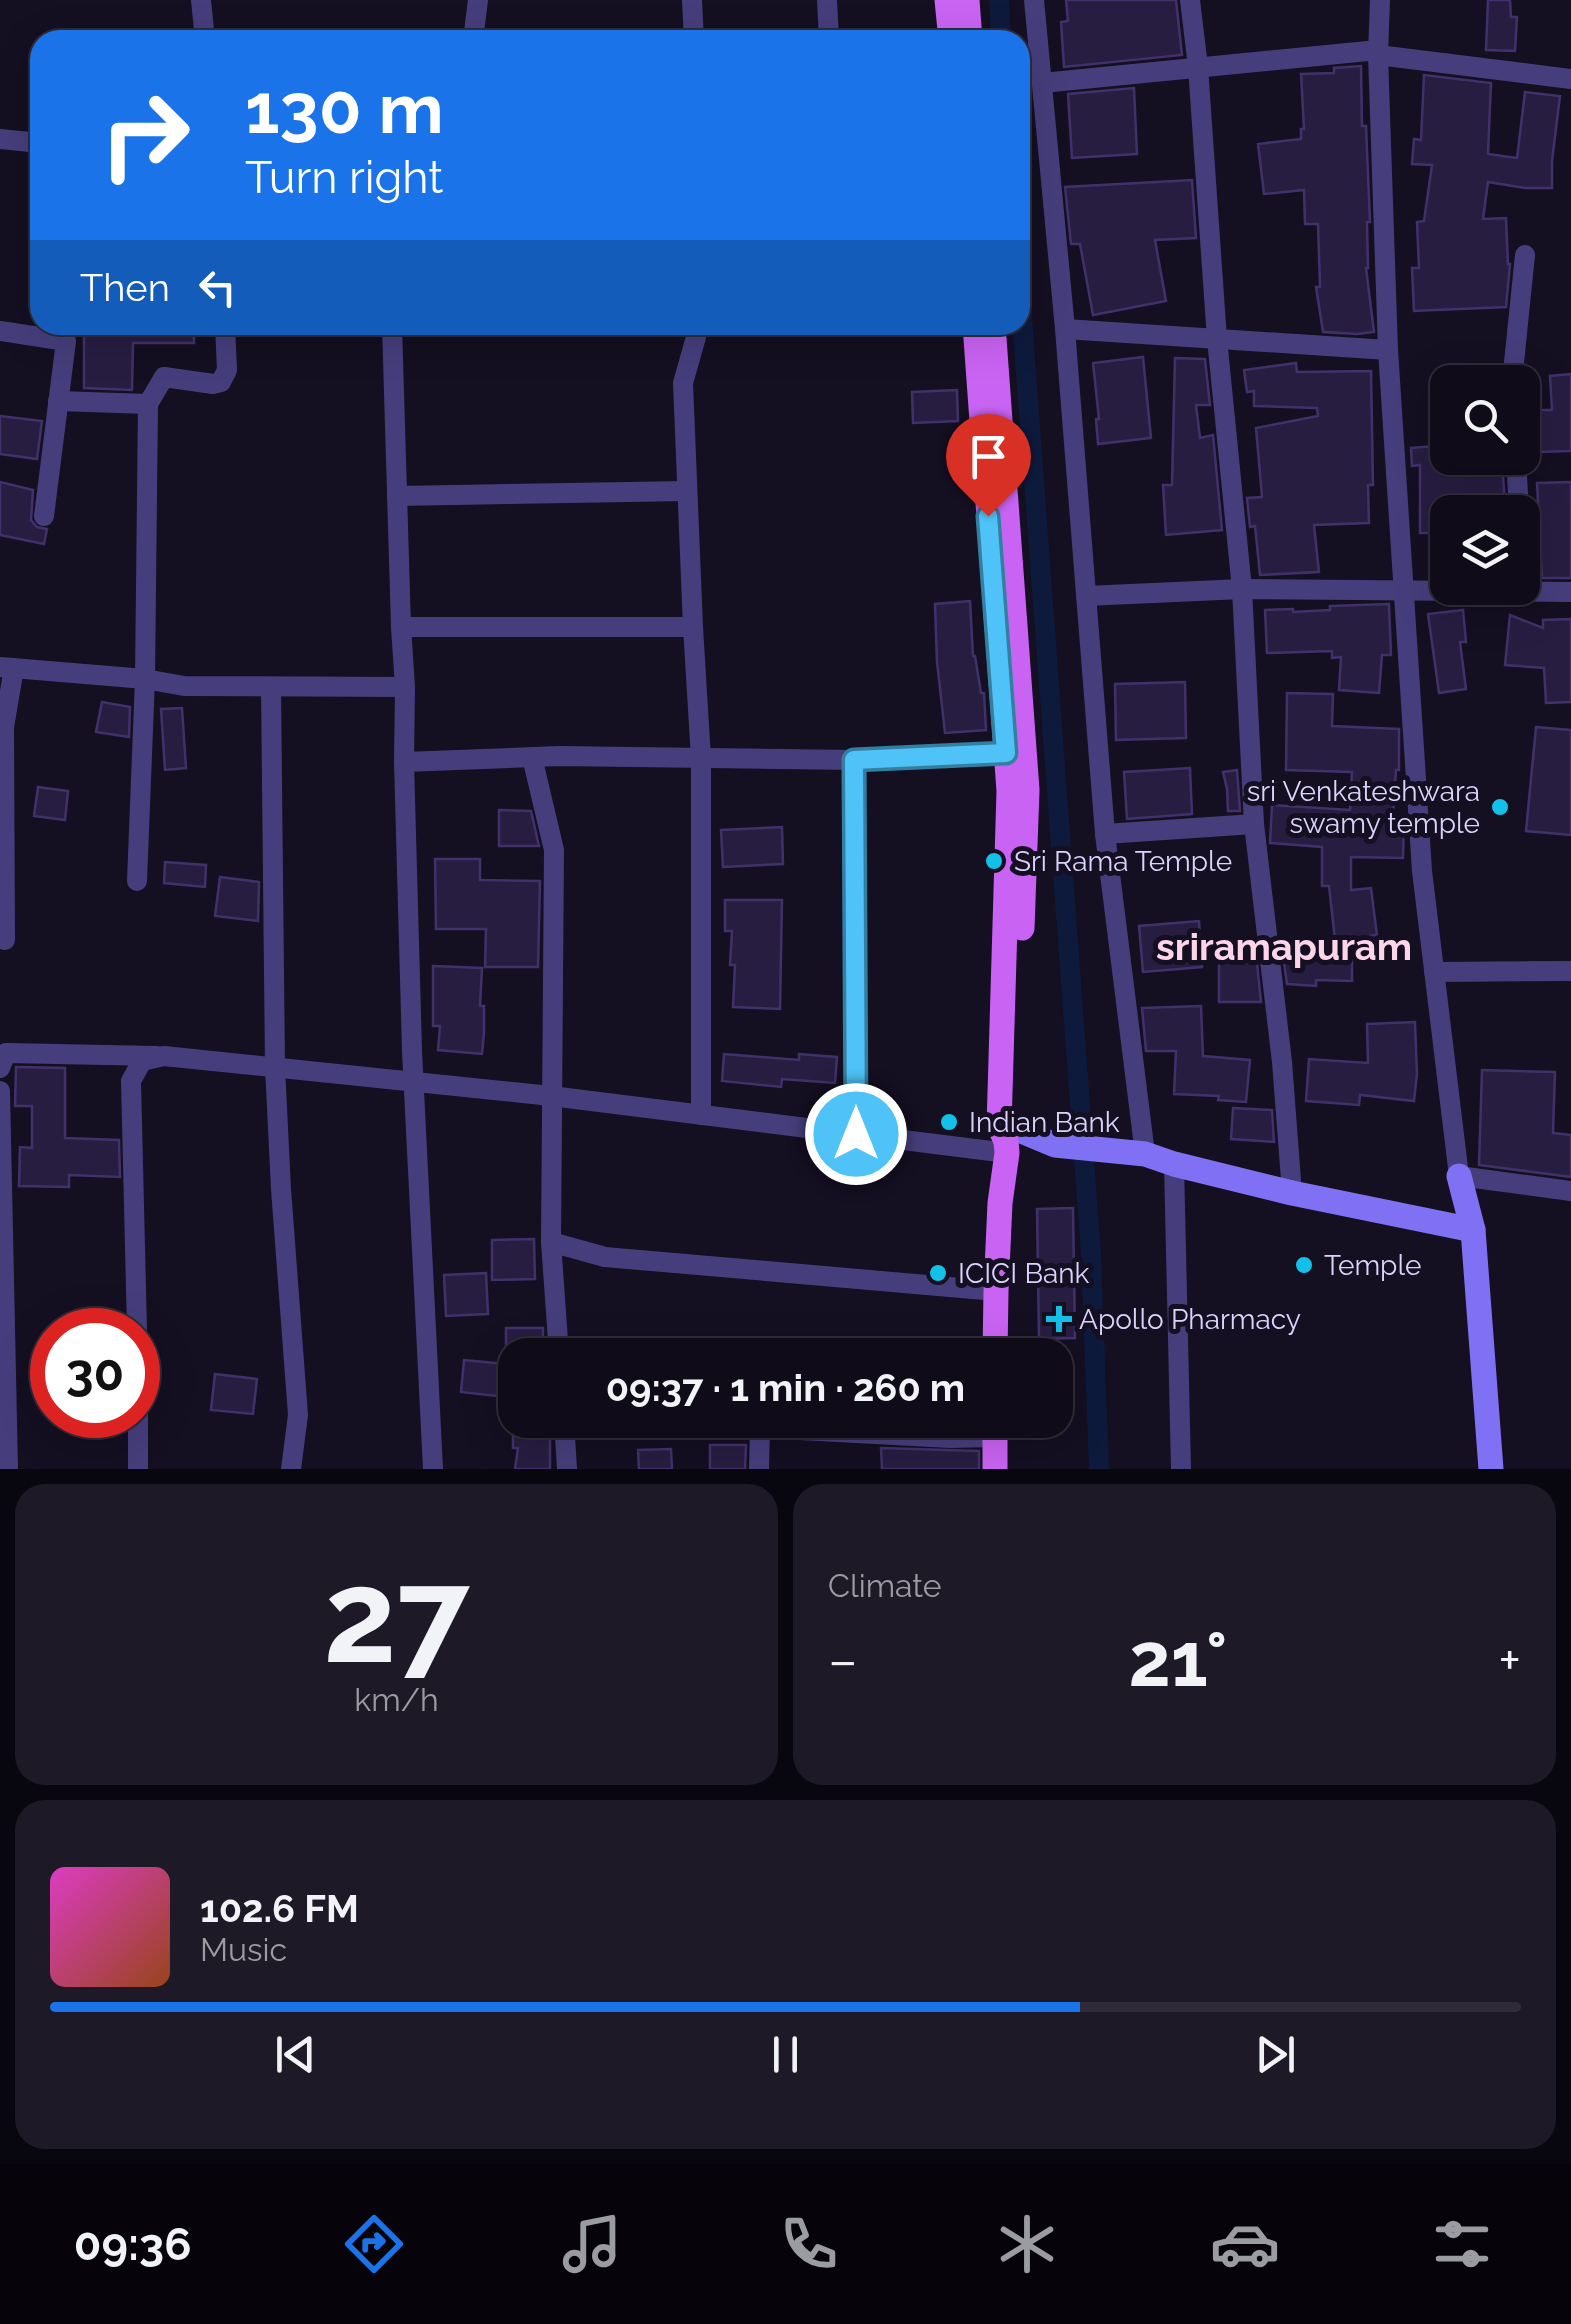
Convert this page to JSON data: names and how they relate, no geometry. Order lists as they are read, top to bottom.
{
  "districts": ["sriramapuram"],
  "places": {
    "other": [
      "sri Venkateshwara swamy temple",
      "Sri Rama Temple",
      "Indian Bank",
      "Temple",
      "ICICI Bank"
    ],
    "health": ["Apollo Pharmacy"]
  },
  "page": {
    "turn": ["130 m", "Turn right"],
    "then": "Then",
    "limit": "30",
    "trip": "09:37 · 1 min · 260 m",
    "tile": [
      ["27", "km/h"],
      "Climate"
    ],
    "heat": ["−", "21°", "+"],
    "song": ["102.6 FM", "Music"],
    "tabs": "09:36"
  }
}
